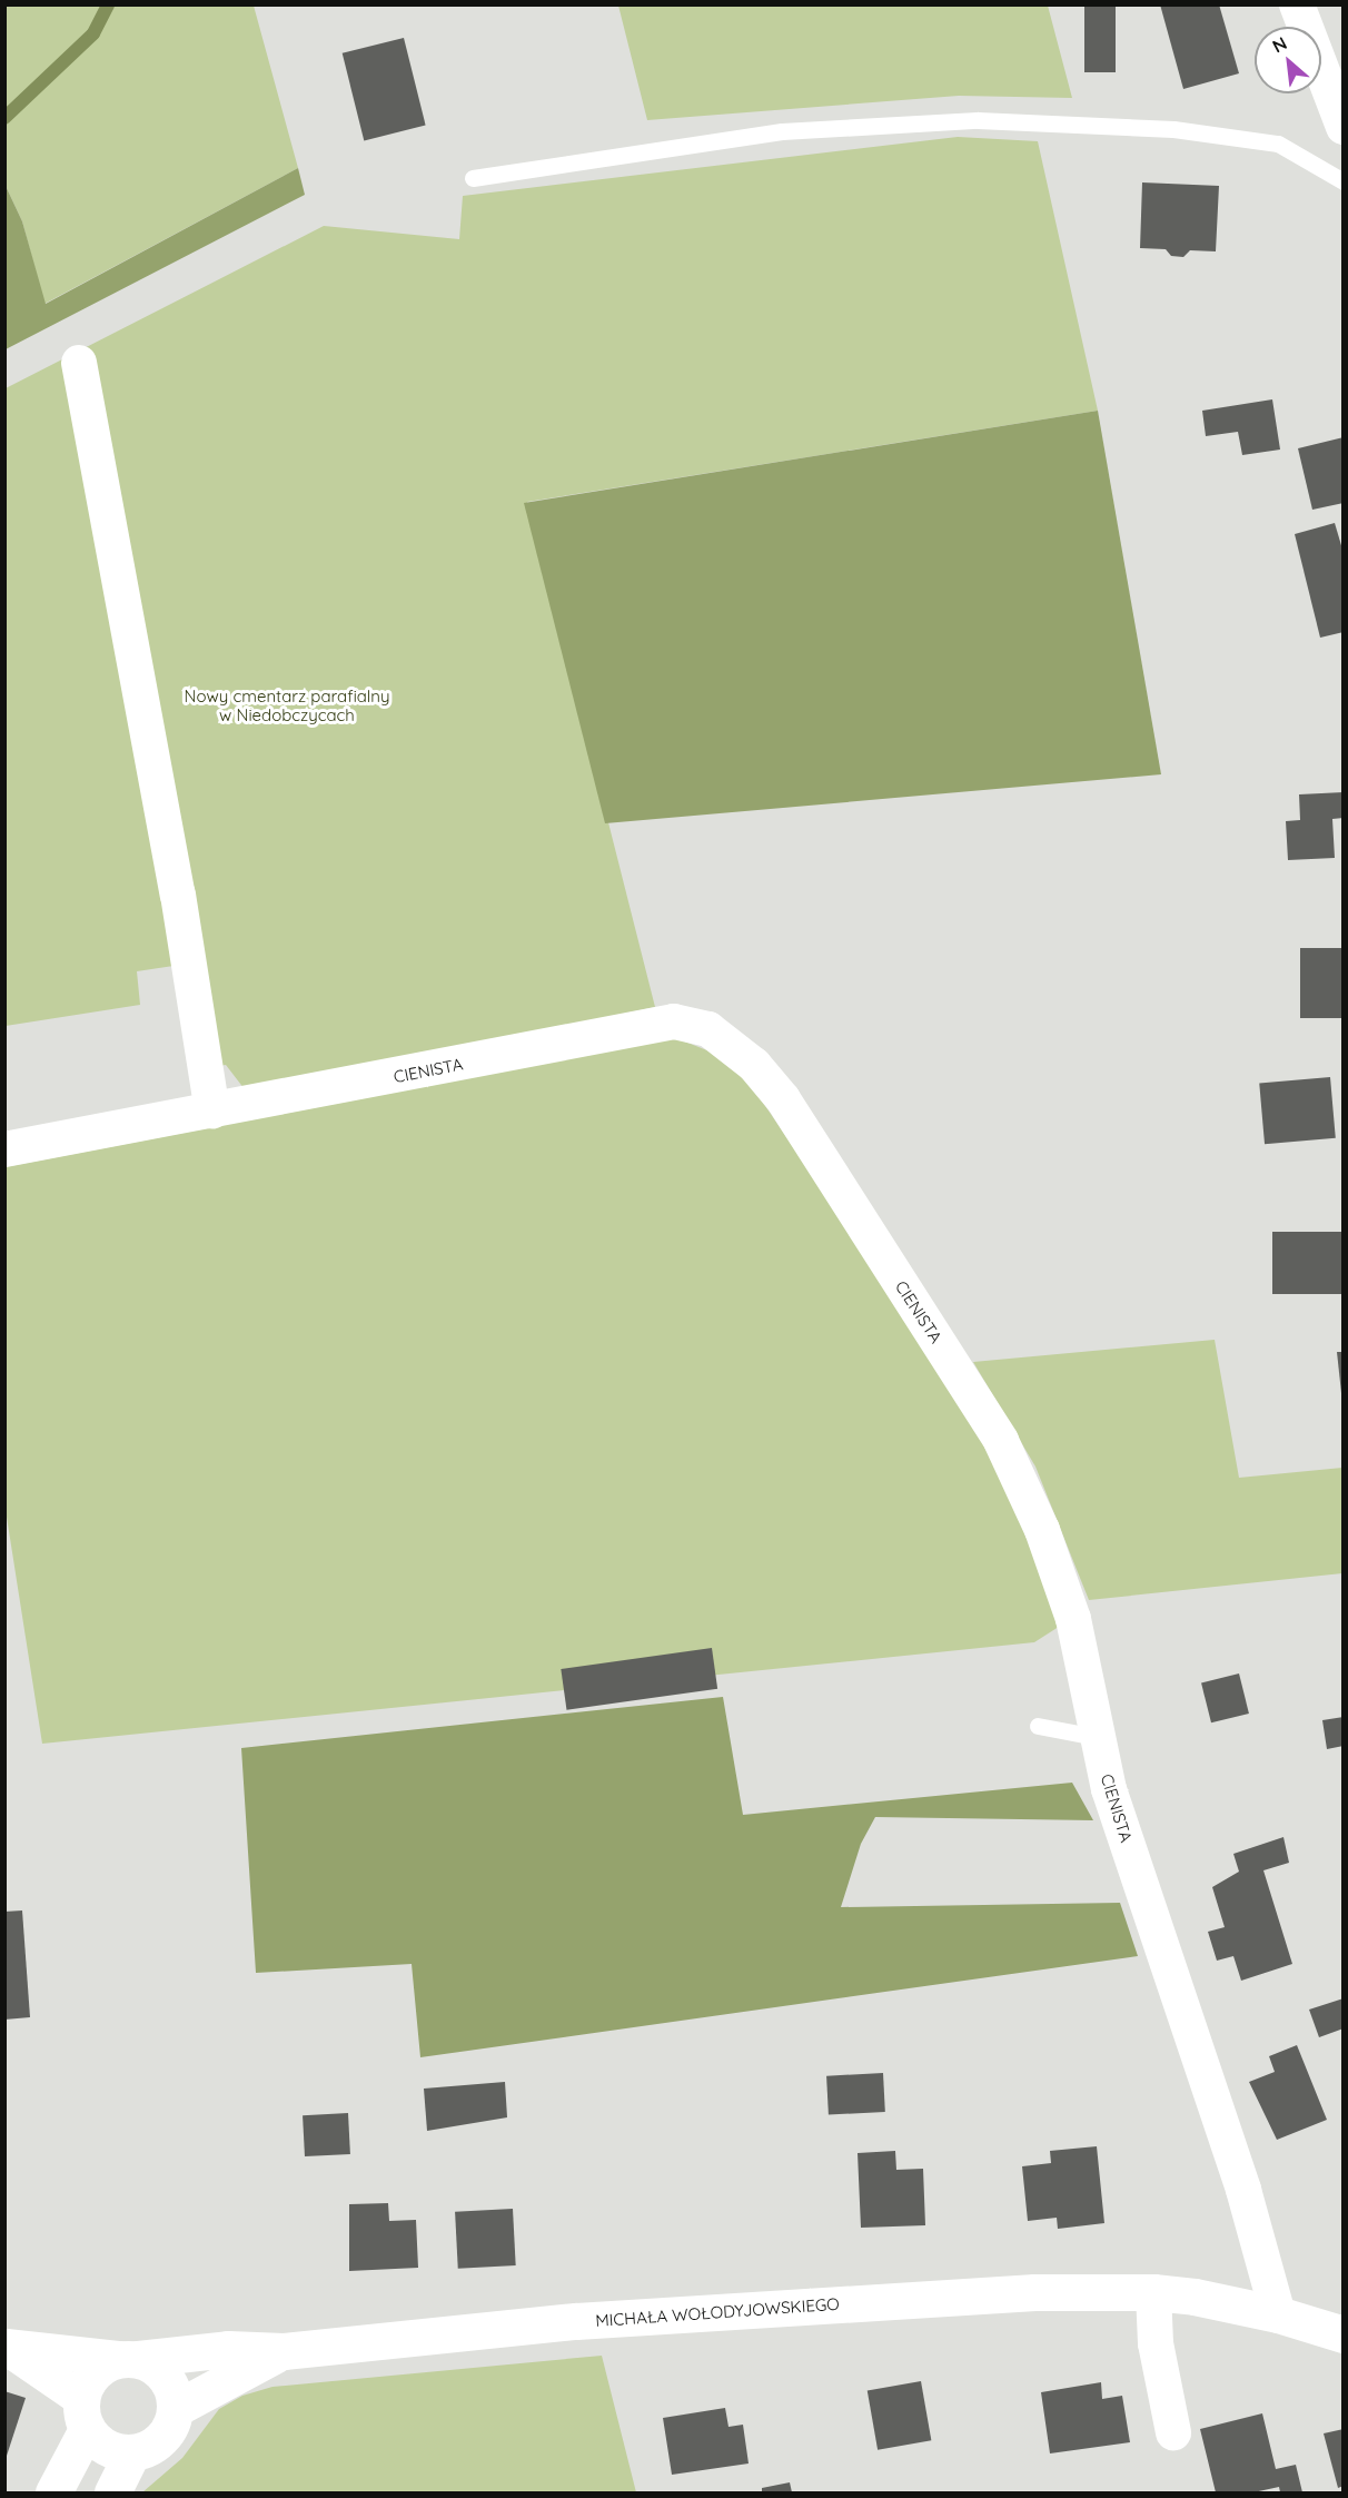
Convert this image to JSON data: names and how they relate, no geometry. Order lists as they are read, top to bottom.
{
  "streets": {
    "street": ["CIENISTA", "MICHAŁA WOŁODYJOWSKIEGO"]
  },
  "crossings": [
    ["CIENISTA", "MICHAŁA WOŁODYJOWSKIEGO"]
  ],
  "parks": ["Nowy cmentarz parafialny w Niedobczycach"],
  "north": "top left"
}
